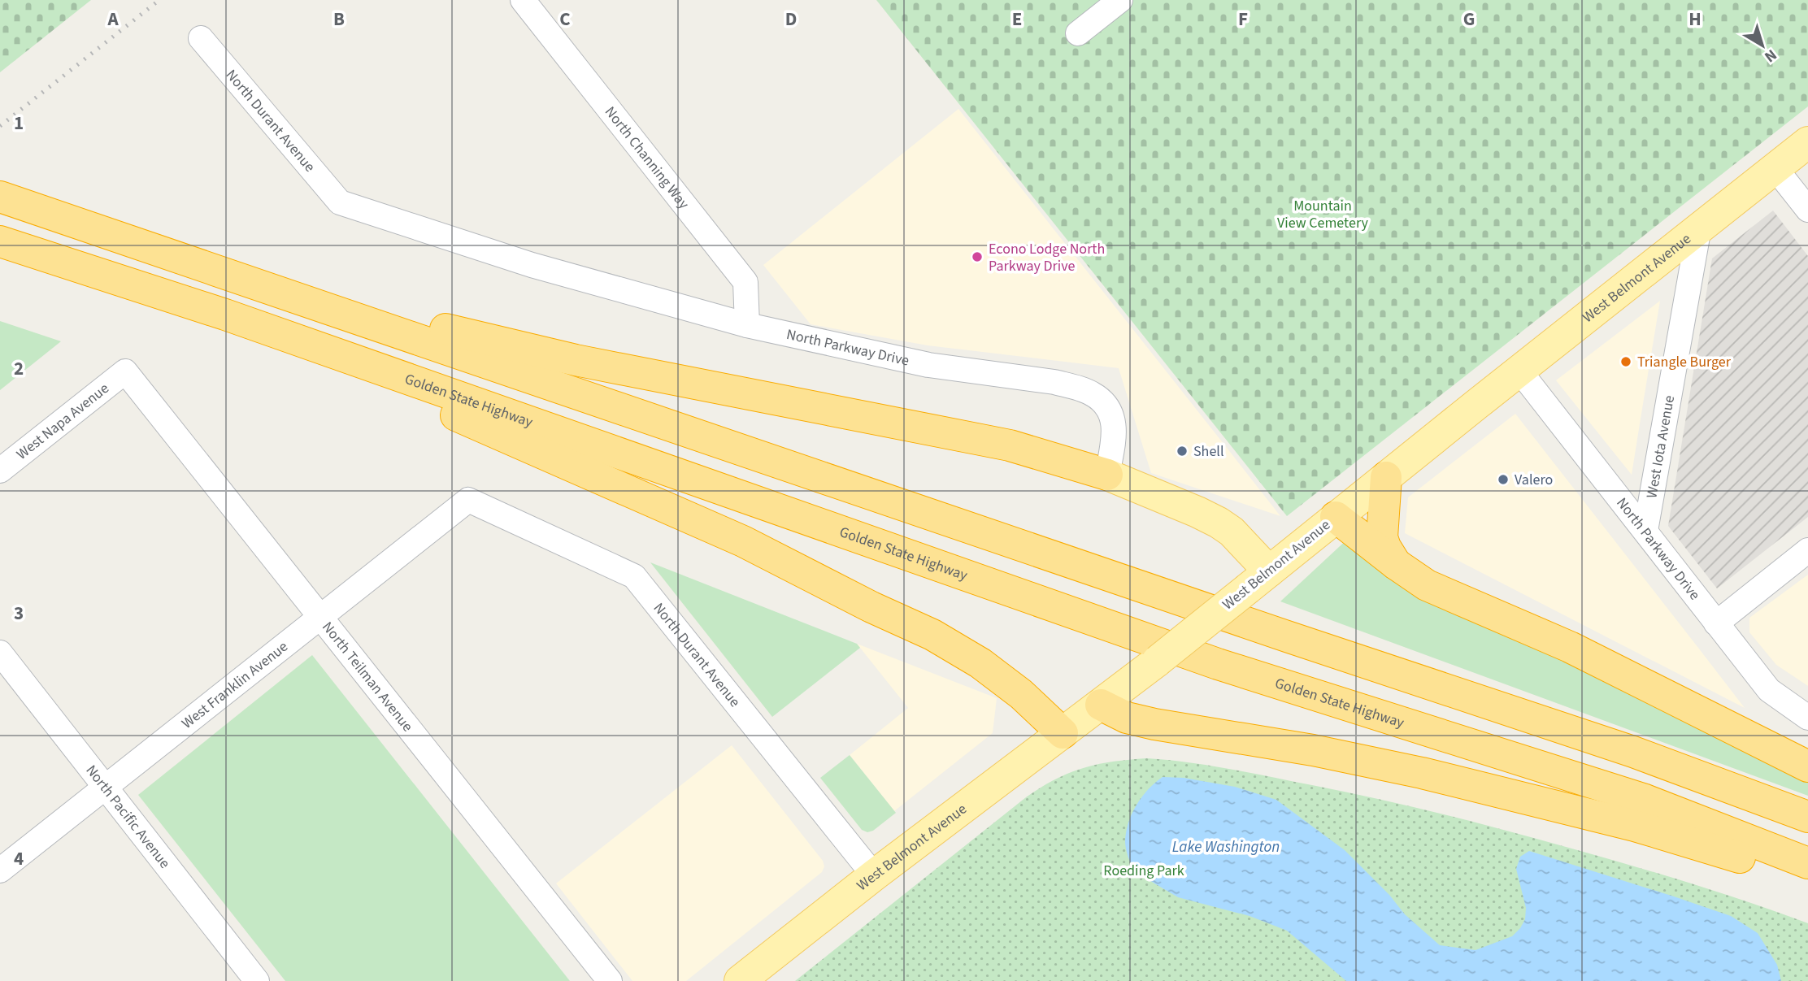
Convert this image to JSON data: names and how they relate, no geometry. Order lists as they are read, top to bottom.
{
  "streets": {
    "highway": ["Golden State Highway"],
    "main road": ["West Belmont Avenue"],
    "street": [
      "North Durant Avenue",
      "North Channing Way",
      "North Parkway Drive",
      "West Napa Avenue",
      "West Iota Avenue",
      "North Teilman Avenue",
      "West Franklin Avenue",
      "North Pacific Avenue"
    ]
  },
  "crossings": [
    ["North Durant Avenue", "West Belmont Avenue"],
    ["North Durant Avenue", "North Parkway Drive"],
    ["North Durant Avenue", "West Franklin Avenue"],
    ["North Channing Way", "North Parkway Drive"],
    ["West Belmont Avenue", "North Parkway Drive"],
    ["West Belmont Avenue", "West Iota Avenue"],
    ["North Parkway Drive", "West Iota Avenue"],
    ["West Napa Avenue", "North Teilman Avenue"],
    ["North Teilman Avenue", "West Franklin Avenue"],
    ["West Franklin Avenue", "North Pacific Avenue"]
  ],
  "water": ["Lake Washington"],
  "parks": ["Mountain View Cemetery", "Roeding Park"],
  "places": [
    "Econo Lodge North Parkway Drive",
    "Triangle Burger",
    "Shell",
    "Valero"
  ],
  "north": "bottom right",
  "grid": {
    "columns": [
      "A",
      "B",
      "C",
      "D",
      "E",
      "F",
      "G",
      "H"
    ],
    "rows": [
      "1",
      "2",
      "3",
      "4"
    ]
  }
}
